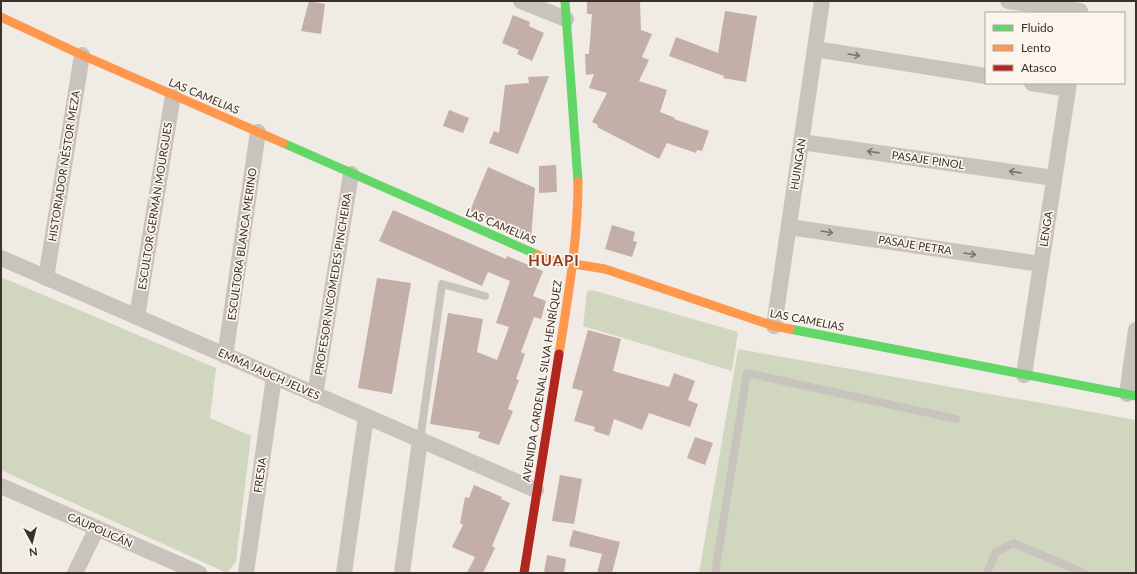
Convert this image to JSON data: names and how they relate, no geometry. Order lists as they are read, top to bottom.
{
  "streets": {
    "street": [
      "LAS CAMELIAS",
      "PASAJE PINOL",
      "HUINGAN",
      "HISTORIADOR NÉSTOR MEZA",
      "ESCULTOR GERMÁN MOURGUES",
      "LENGA",
      "ESCULTORA BLANCA MERINO",
      "PASAJE PETRA",
      "PROFESOR NICOMEDES PINCHEIRA",
      "EMMA JAUCH JELVES",
      "AVENIDA CARDENAL SILVA HENRÍQUEZ",
      "FRESIA",
      "CAUPOLICÁN"
    ]
  },
  "crossings": [
    ["LAS CAMELIAS", "HUINGAN"],
    ["LAS CAMELIAS", "HISTORIADOR NÉSTOR MEZA"],
    ["LAS CAMELIAS", "ESCULTOR GERMÁN MOURGUES"],
    ["LAS CAMELIAS", "LENGA"],
    ["LAS CAMELIAS", "ESCULTORA BLANCA MERINO"],
    ["LAS CAMELIAS", "PROFESOR NICOMEDES PINCHEIRA"],
    ["LAS CAMELIAS", "AVENIDA CARDENAL SILVA HENRÍQUEZ"],
    ["PASAJE PINOL", "HUINGAN"],
    ["PASAJE PINOL", "LENGA"],
    ["HUINGAN", "PASAJE PETRA"],
    ["HISTORIADOR NÉSTOR MEZA", "EMMA JAUCH JELVES"],
    ["ESCULTOR GERMÁN MOURGUES", "EMMA JAUCH JELVES"],
    ["LENGA", "PASAJE PETRA"],
    ["ESCULTORA BLANCA MERINO", "EMMA JAUCH JELVES"],
    ["PROFESOR NICOMEDES PINCHEIRA", "EMMA JAUCH JELVES"],
    ["EMMA JAUCH JELVES", "AVENIDA CARDENAL SILVA HENRÍQUEZ"],
    ["EMMA JAUCH JELVES", "FRESIA"]
  ],
  "one_way": ["PASAJE PETRA"],
  "districts": ["HUAPI"],
  "legend": ["Fluido", "Lento", "Atasco"],
  "north": "bottom"
}
